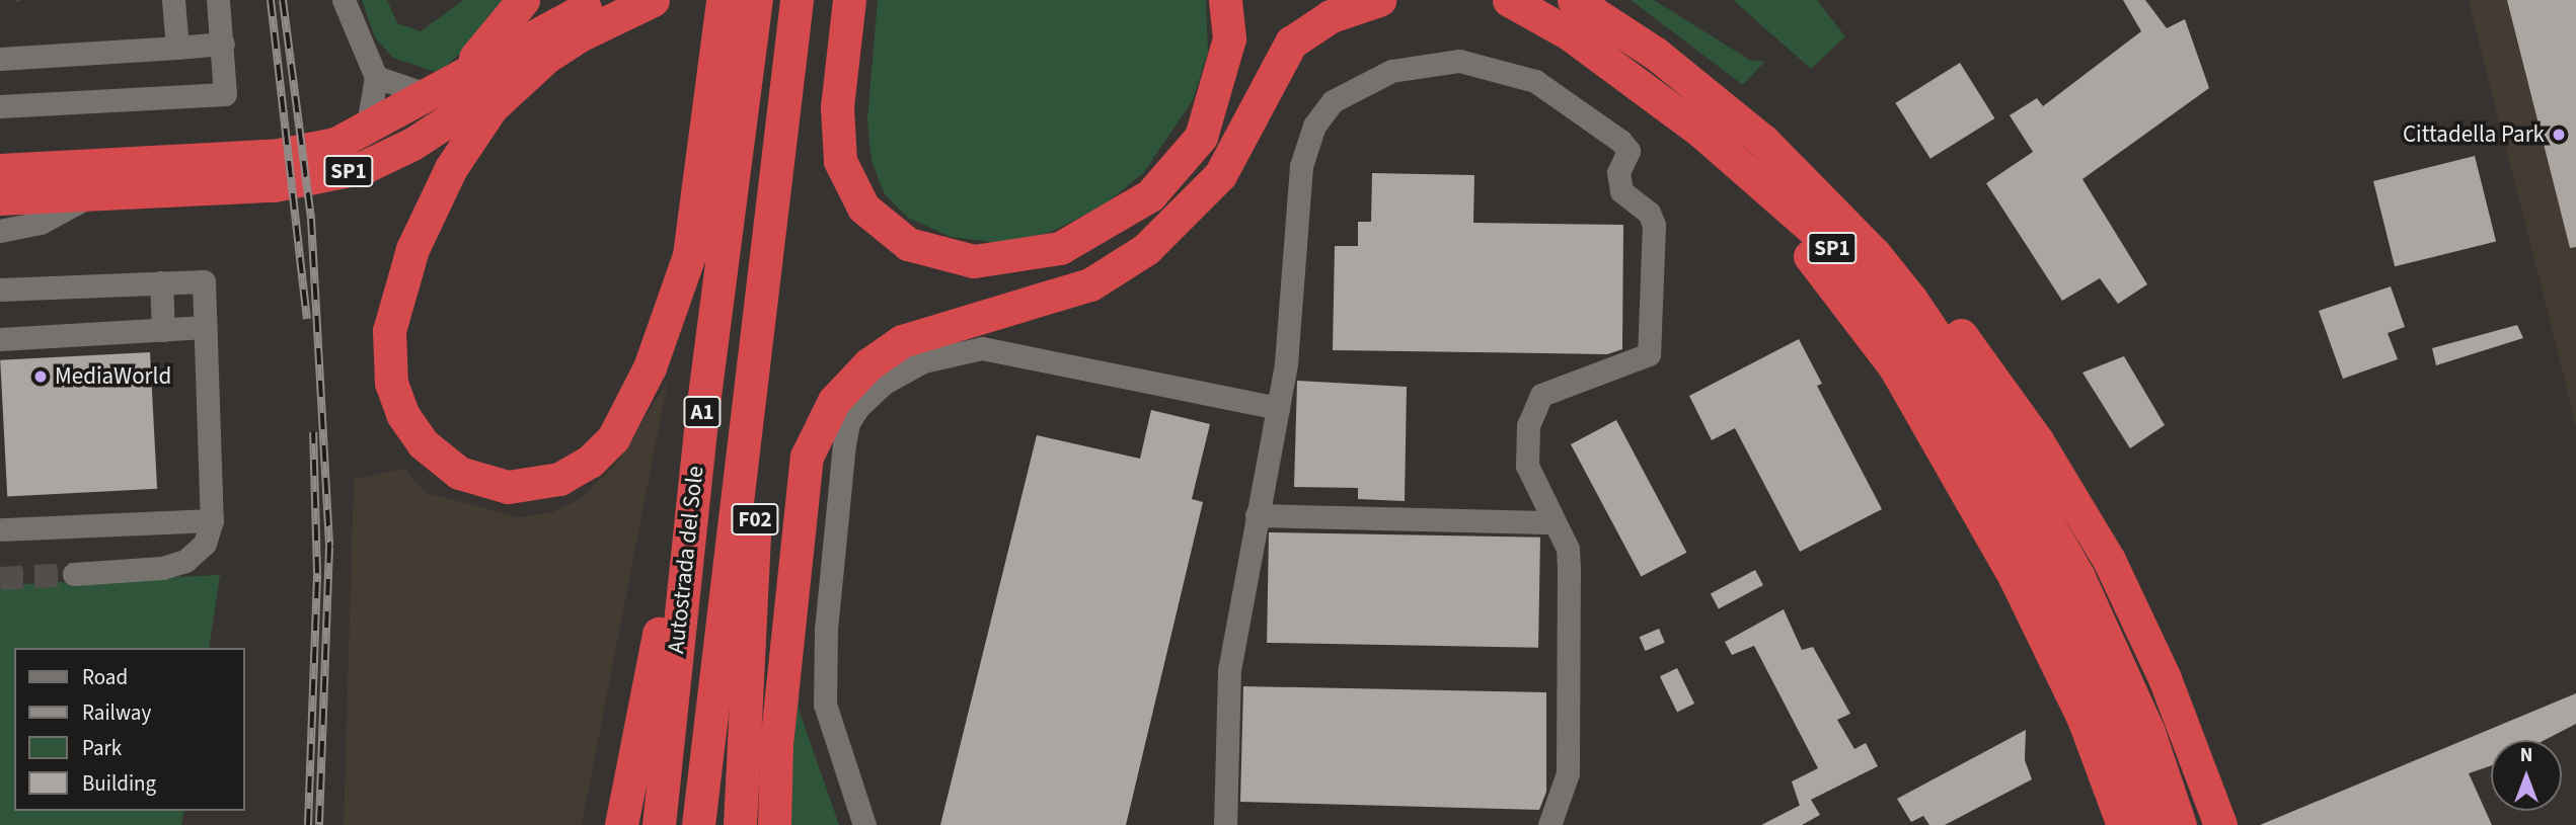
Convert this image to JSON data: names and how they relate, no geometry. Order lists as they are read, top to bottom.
{
  "streets": {
    "highway": [
      "SP1",
      "A1",
      "F02",
      "Autostrada del Sole"
    ]
  },
  "crossings": [
    ["F02", "Autostrada del Sole"]
  ],
  "places": ["Cittadella Park", "MediaWorld"],
  "legend": [
    "Road",
    "Railway",
    "Park",
    "Building"
  ],
  "north": "top"
}
